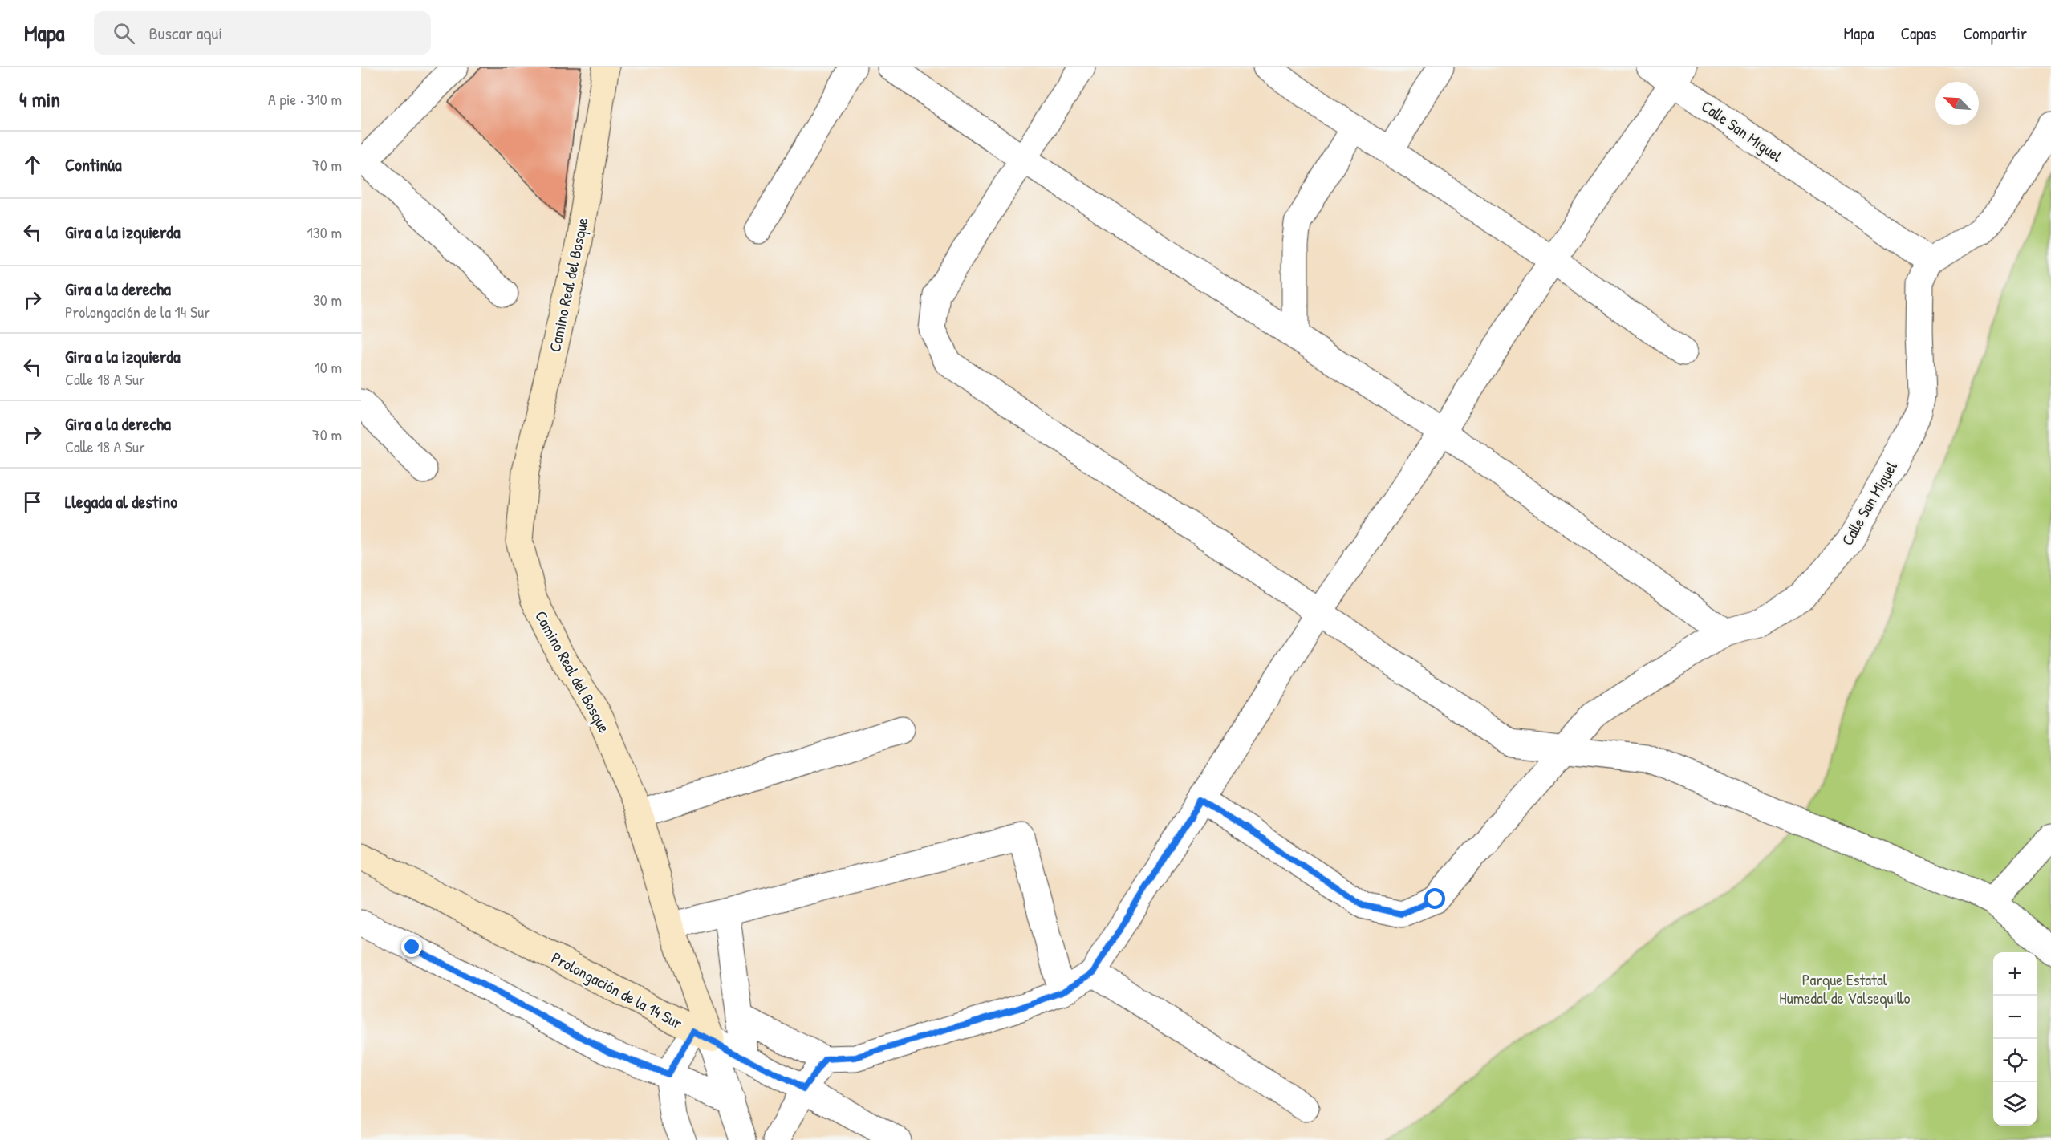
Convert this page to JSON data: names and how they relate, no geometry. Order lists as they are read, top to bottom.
{
  "streets": {
    "street": ["Calle San Miguel", "Camino Real del Bosque", "Prolongación de la 14 Sur"]
  },
  "crossings": [
    ["Camino Real del Bosque", "Prolongación de la 14 Sur"]
  ],
  "parks": ["Parque Estatal Humedal de Valsequillo"],
  "north": "top left",
  "page": {
    "header": "Mapa",
    "search": "Buscar aquí",
    "nav": ["Mapa", "Capas", "Compartir"],
    "heading": ["4 min", "A pie · 310 m"],
    "list": [
      ["Continúa", "70 m"],
      ["Gira a la izquierda", "130 m"],
      ["Gira a la derecha", "Prolongación de la 14 Sur", "30 m"],
      ["Gira a la izquierda", "Calle 18 A Sur", "10 m"],
      ["Gira a la derecha", "Calle 18 A Sur", "70 m"],
      "Llegada al destino"
    ],
    "map_buttons": ["+", "−"]
  }
}
